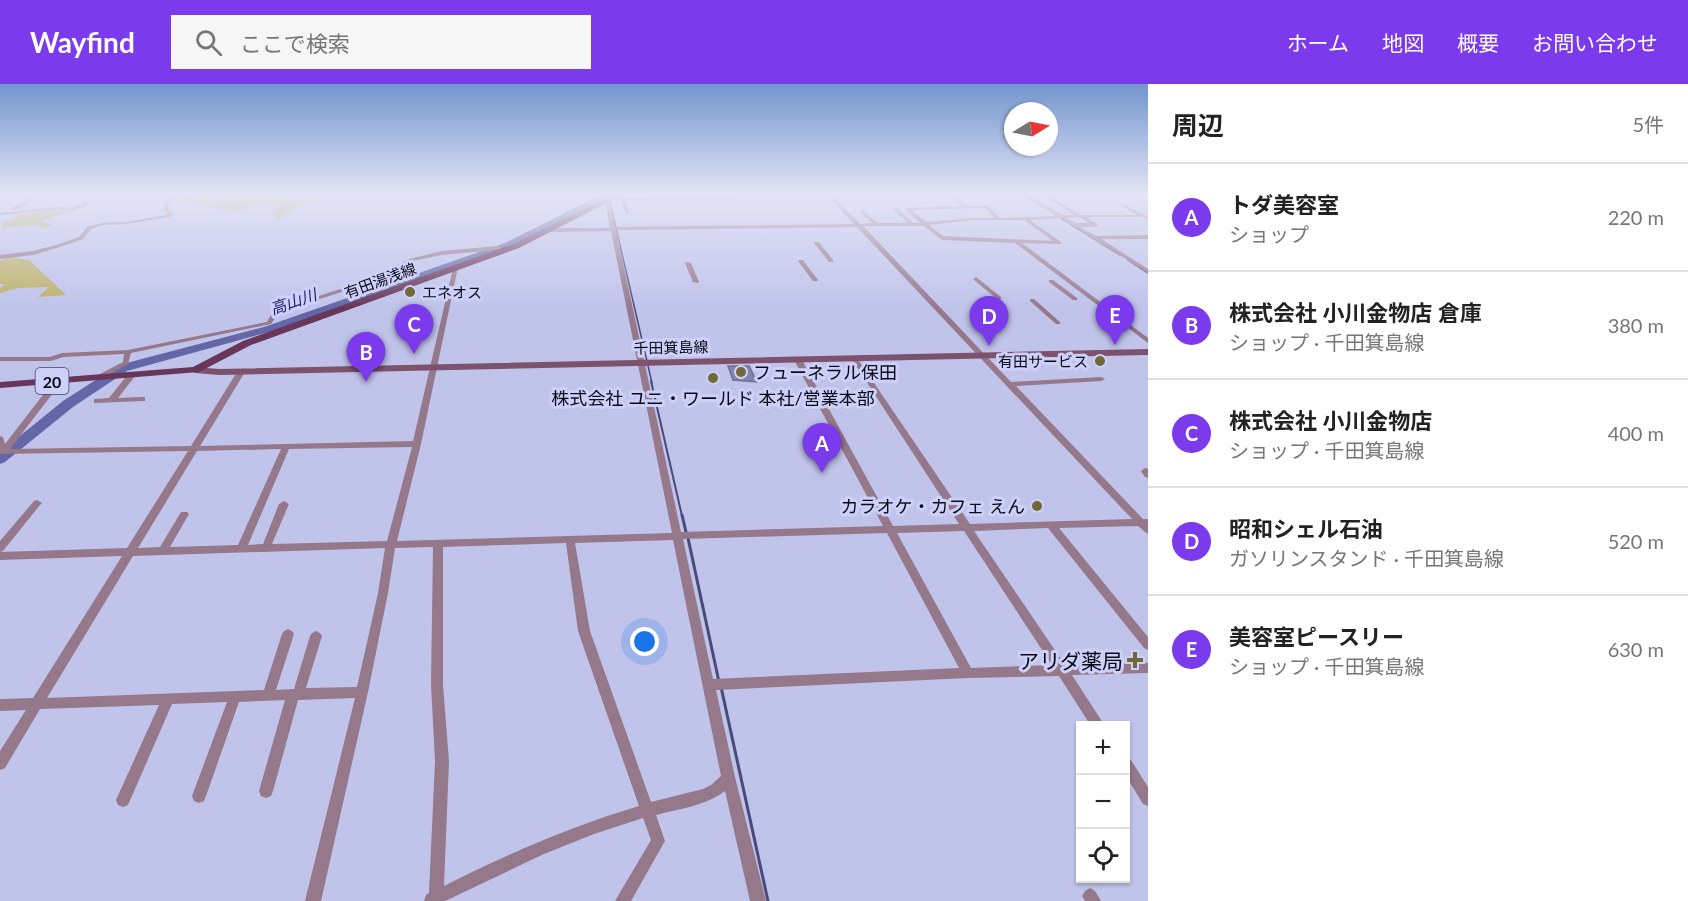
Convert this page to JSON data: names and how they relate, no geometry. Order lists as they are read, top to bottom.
{
  "streets": {
    "main road": ["有田湯浅線", "千田箕島線", "20"]
  },
  "crossings": [
    ["有田湯浅線", "千田箕島線"]
  ],
  "water": ["高山川"],
  "places": {
    "other": [
      "エネオス",
      "有田サービス",
      "フューネラル保田",
      "株式会社 ユニ・ワールド 本社/営業本部",
      "カラオケ・カフェ えん"
    ],
    "health": ["アリダ薬局"]
  },
  "north": "right",
  "page": {
    "header": "Wayfind",
    "search": "ここで検索",
    "nav": [
      "ホーム",
      "地図",
      "概要",
      "お問い合わせ"
    ],
    "heading": ["周辺", "5件"],
    "list": [
      {
        "mark": "A",
        "name": "トダ美容室",
        "note": "ショップ",
        "value": "220 m"
      },
      {
        "mark": "B",
        "name": "株式会社 小川金物店 倉庫",
        "note": "ショップ · 千田箕島線",
        "value": "380 m"
      },
      {
        "mark": "C",
        "name": "株式会社 小川金物店",
        "note": "ショップ · 千田箕島線",
        "value": "400 m"
      },
      {
        "mark": "D",
        "name": "昭和シェル石油",
        "note": "ガソリンスタンド · 千田箕島線",
        "value": "520 m"
      },
      {
        "mark": "E",
        "name": "美容室ピースリー",
        "note": "ショップ · 千田箕島線",
        "value": "630 m"
      }
    ],
    "pins": [
      "E",
      "D",
      "C",
      "B",
      "A"
    ],
    "map_buttons": ["+", "−"]
  }
}
